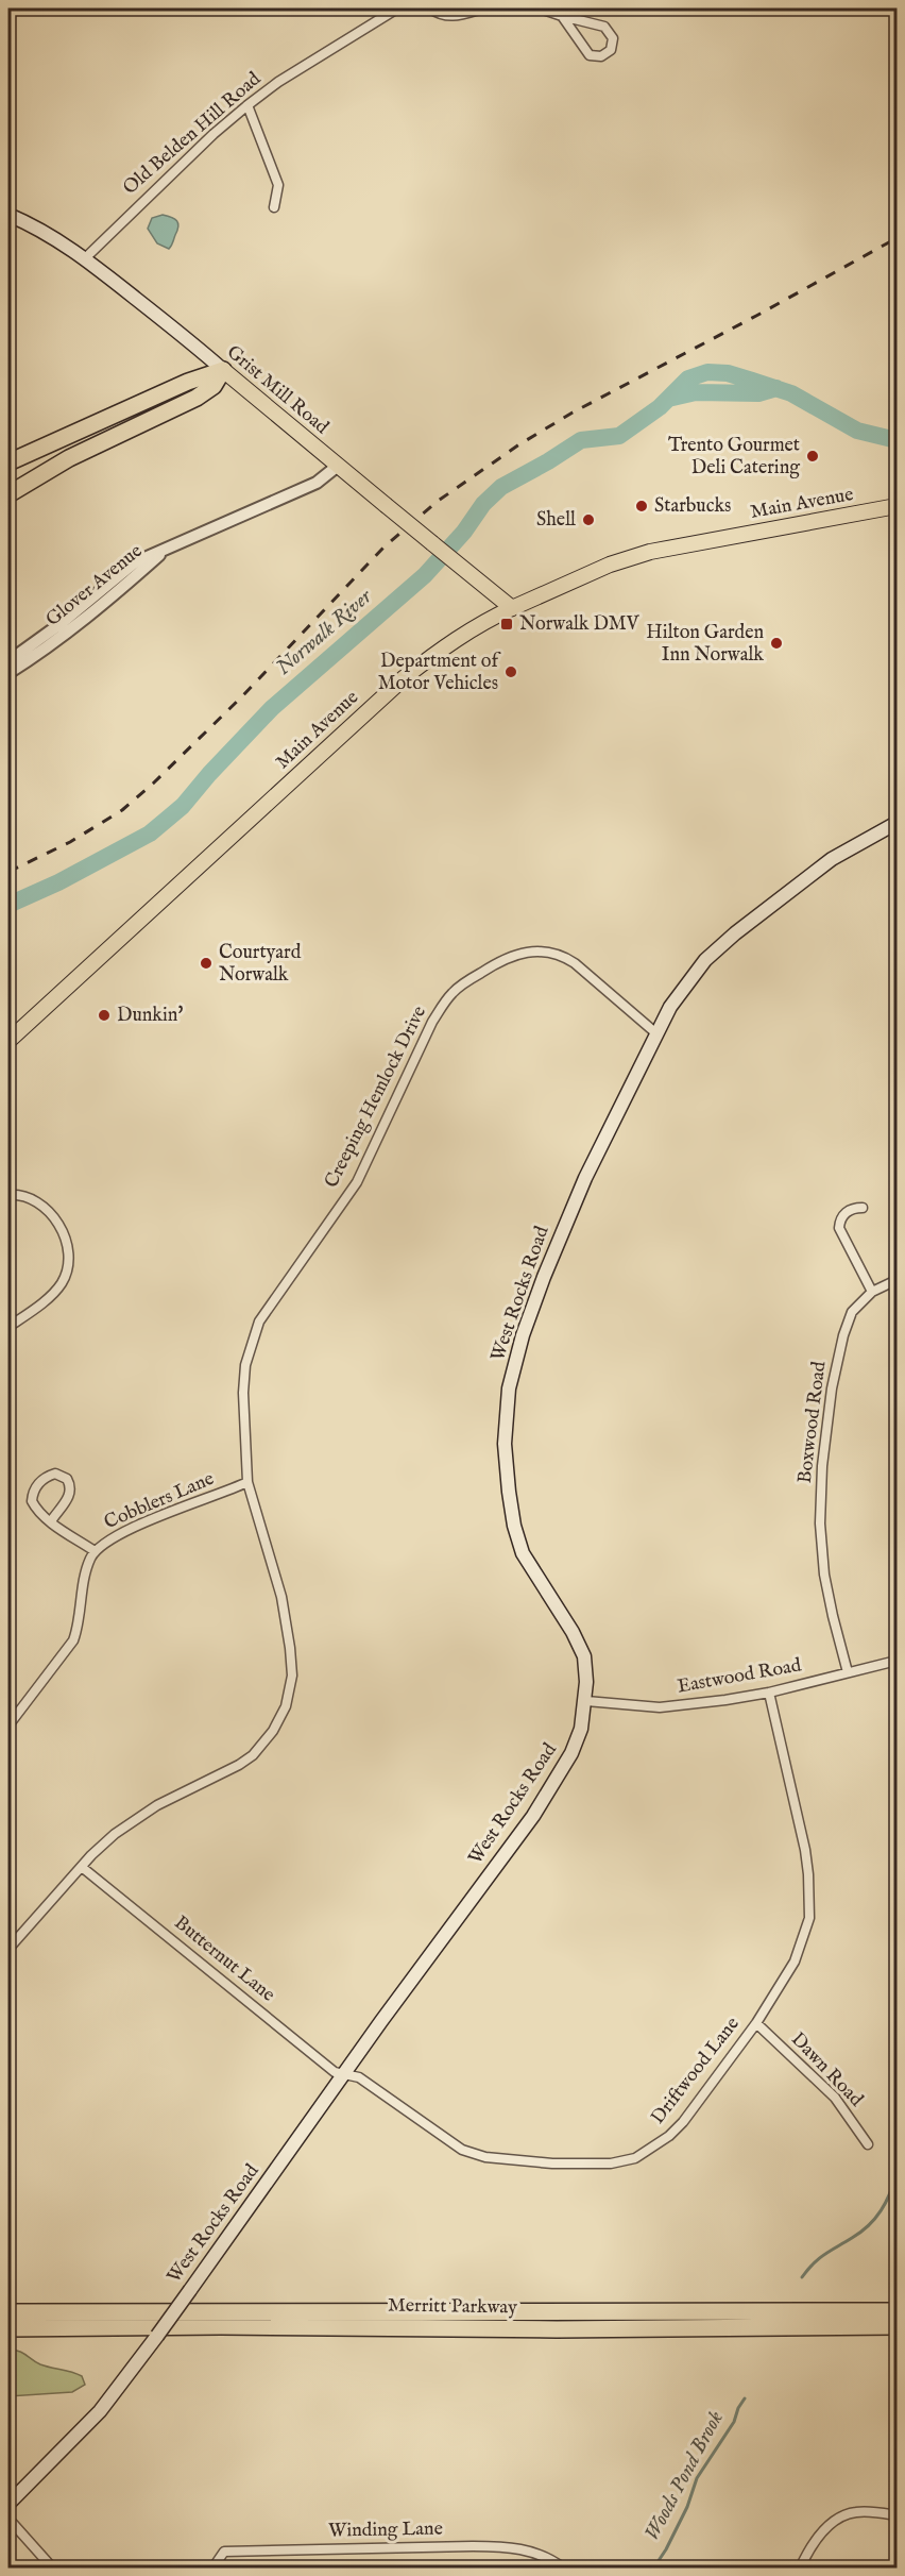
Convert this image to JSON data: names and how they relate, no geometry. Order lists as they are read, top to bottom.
{
  "streets": {
    "highway": ["Merritt Parkway"],
    "main road": ["Grist Mill Road", "Main Avenue", "West Rocks Road"],
    "street": [
      "Old Belden Hill Road",
      "Glover Avenue",
      "Creeping Hemlock Drive",
      "Boxwood Road",
      "Cobblers Lane",
      "Eastwood Road",
      "Butternut Lane",
      "Dawn Road",
      "Driftwood Lane",
      "Winding Lane"
    ]
  },
  "crossings": [
    ["Old Belden Hill Road", "Grist Mill Road"],
    ["Grist Mill Road", "Main Avenue"],
    ["Grist Mill Road", "Glover Avenue"],
    ["Creeping Hemlock Drive", "West Rocks Road"],
    ["Creeping Hemlock Drive", "Cobblers Lane"],
    ["Creeping Hemlock Drive", "Butternut Lane"],
    ["West Rocks Road", "Eastwood Road"],
    ["West Rocks Road", "Butternut Lane"],
    ["West Rocks Road", "Driftwood Lane"],
    ["Boxwood Road", "Eastwood Road"],
    ["Eastwood Road", "Driftwood Lane"],
    ["Butternut Lane", "Driftwood Lane"],
    ["Dawn Road", "Driftwood Lane"]
  ],
  "water": ["Norwalk River", "Woods Pond Brook"],
  "places": {
    "other": [
      "Trento Gourmet Deli Catering",
      "Starbucks",
      "Shell",
      "Hilton Garden Inn Norwalk",
      "Department of Motor Vehicles",
      "Courtyard Norwalk",
      "Dunkin'"
    ],
    "transit": ["Norwalk DMV"]
  }
}
